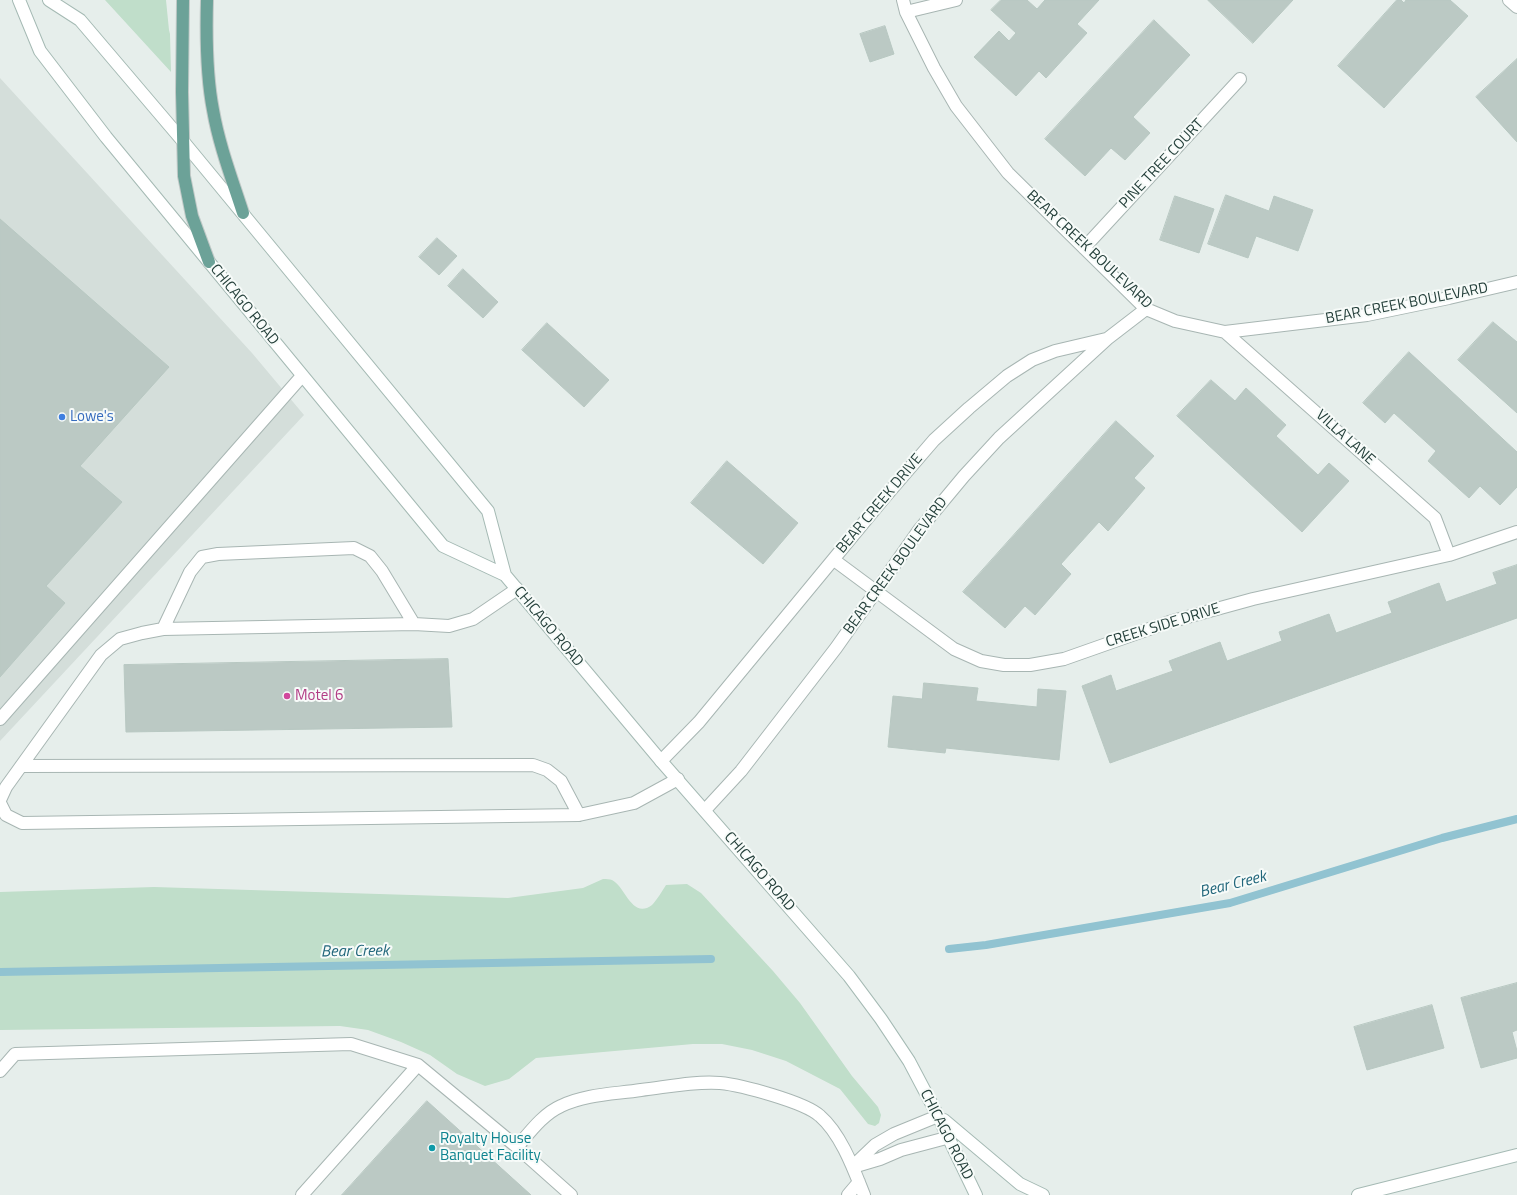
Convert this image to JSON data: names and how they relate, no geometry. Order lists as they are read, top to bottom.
{
  "streets": {
    "street": [
      "PINE TREE COURT",
      "BEAR CREEK BOULEVARD",
      "CHICAGO ROAD",
      "VILLA LANE",
      "BEAR CREEK DRIVE",
      "CREEK SIDE DRIVE"
    ]
  },
  "crossings": [
    ["PINE TREE COURT", "BEAR CREEK BOULEVARD"],
    ["BEAR CREEK BOULEVARD", "CHICAGO ROAD"],
    ["BEAR CREEK BOULEVARD", "VILLA LANE"],
    ["BEAR CREEK BOULEVARD", "BEAR CREEK DRIVE"],
    ["BEAR CREEK BOULEVARD", "CREEK SIDE DRIVE"],
    ["CHICAGO ROAD", "BEAR CREEK DRIVE"],
    ["VILLA LANE", "CREEK SIDE DRIVE"],
    ["BEAR CREEK DRIVE", "CREEK SIDE DRIVE"]
  ],
  "water": ["Bear Creek"],
  "places": ["Lowe's", "Motel 6", "Royalty House Banquet Facility"]
}
